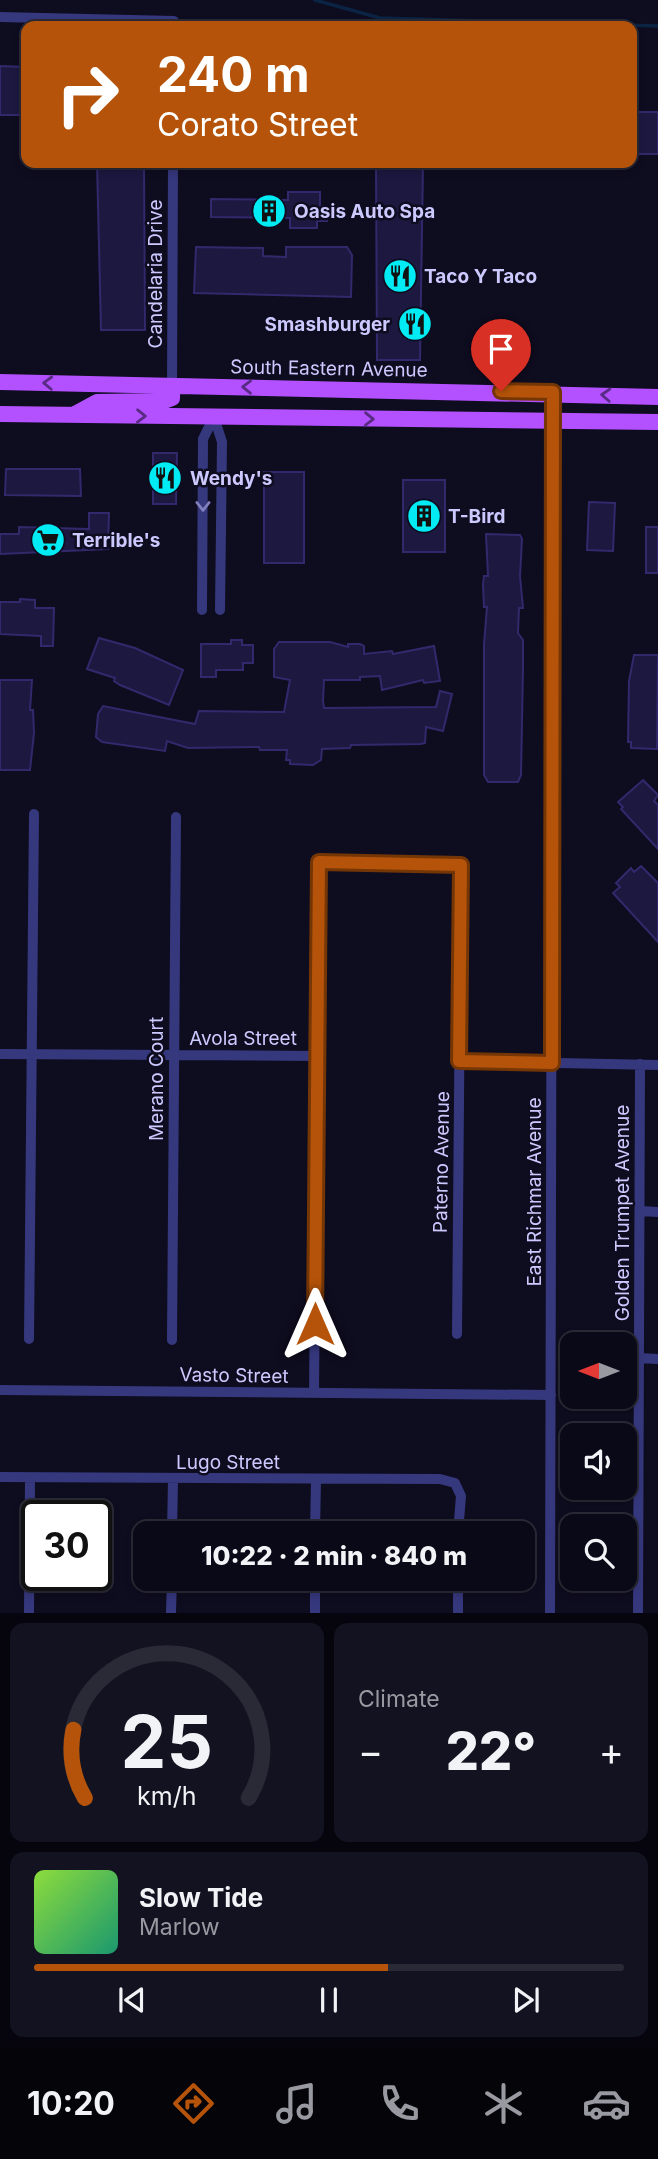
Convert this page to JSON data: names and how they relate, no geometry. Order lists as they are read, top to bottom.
{
  "streets": {
    "main road": ["South Eastern Avenue"],
    "street": [
      "Candelaria Drive",
      "Avola Street",
      "Merano Court",
      "Paterno Avenue",
      "East Richmar Avenue",
      "Golden Trumpet Avenue",
      "Vasto Street",
      "Lugo Street"
    ]
  },
  "crossings": [
    ["Candelaria Drive", "South Eastern Avenue"],
    ["South Eastern Avenue", "East Richmar Avenue"],
    ["Avola Street", "Merano Court"],
    ["Avola Street", "Paterno Avenue"],
    ["East Richmar Avenue", "Vasto Street"]
  ],
  "places": {
    "building": ["Oasis Auto Spa", "T-Bird"],
    "restaurant": ["Taco Y Taco", "Smashburger", "Wendy's"],
    "supermarket": ["Terrible's"]
  },
  "north": "left",
  "page": {
    "turn": ["240 m", "Corato Street"],
    "limit": "30",
    "trip": "10:22 · 2 min · 840 m",
    "tile": "Climate",
    "heat": ["−", "22°", "+"],
    "song": ["Slow Tide", "Marlow"],
    "tabs": "10:20",
    "gauge": ["25", "km/h"]
  }
}
